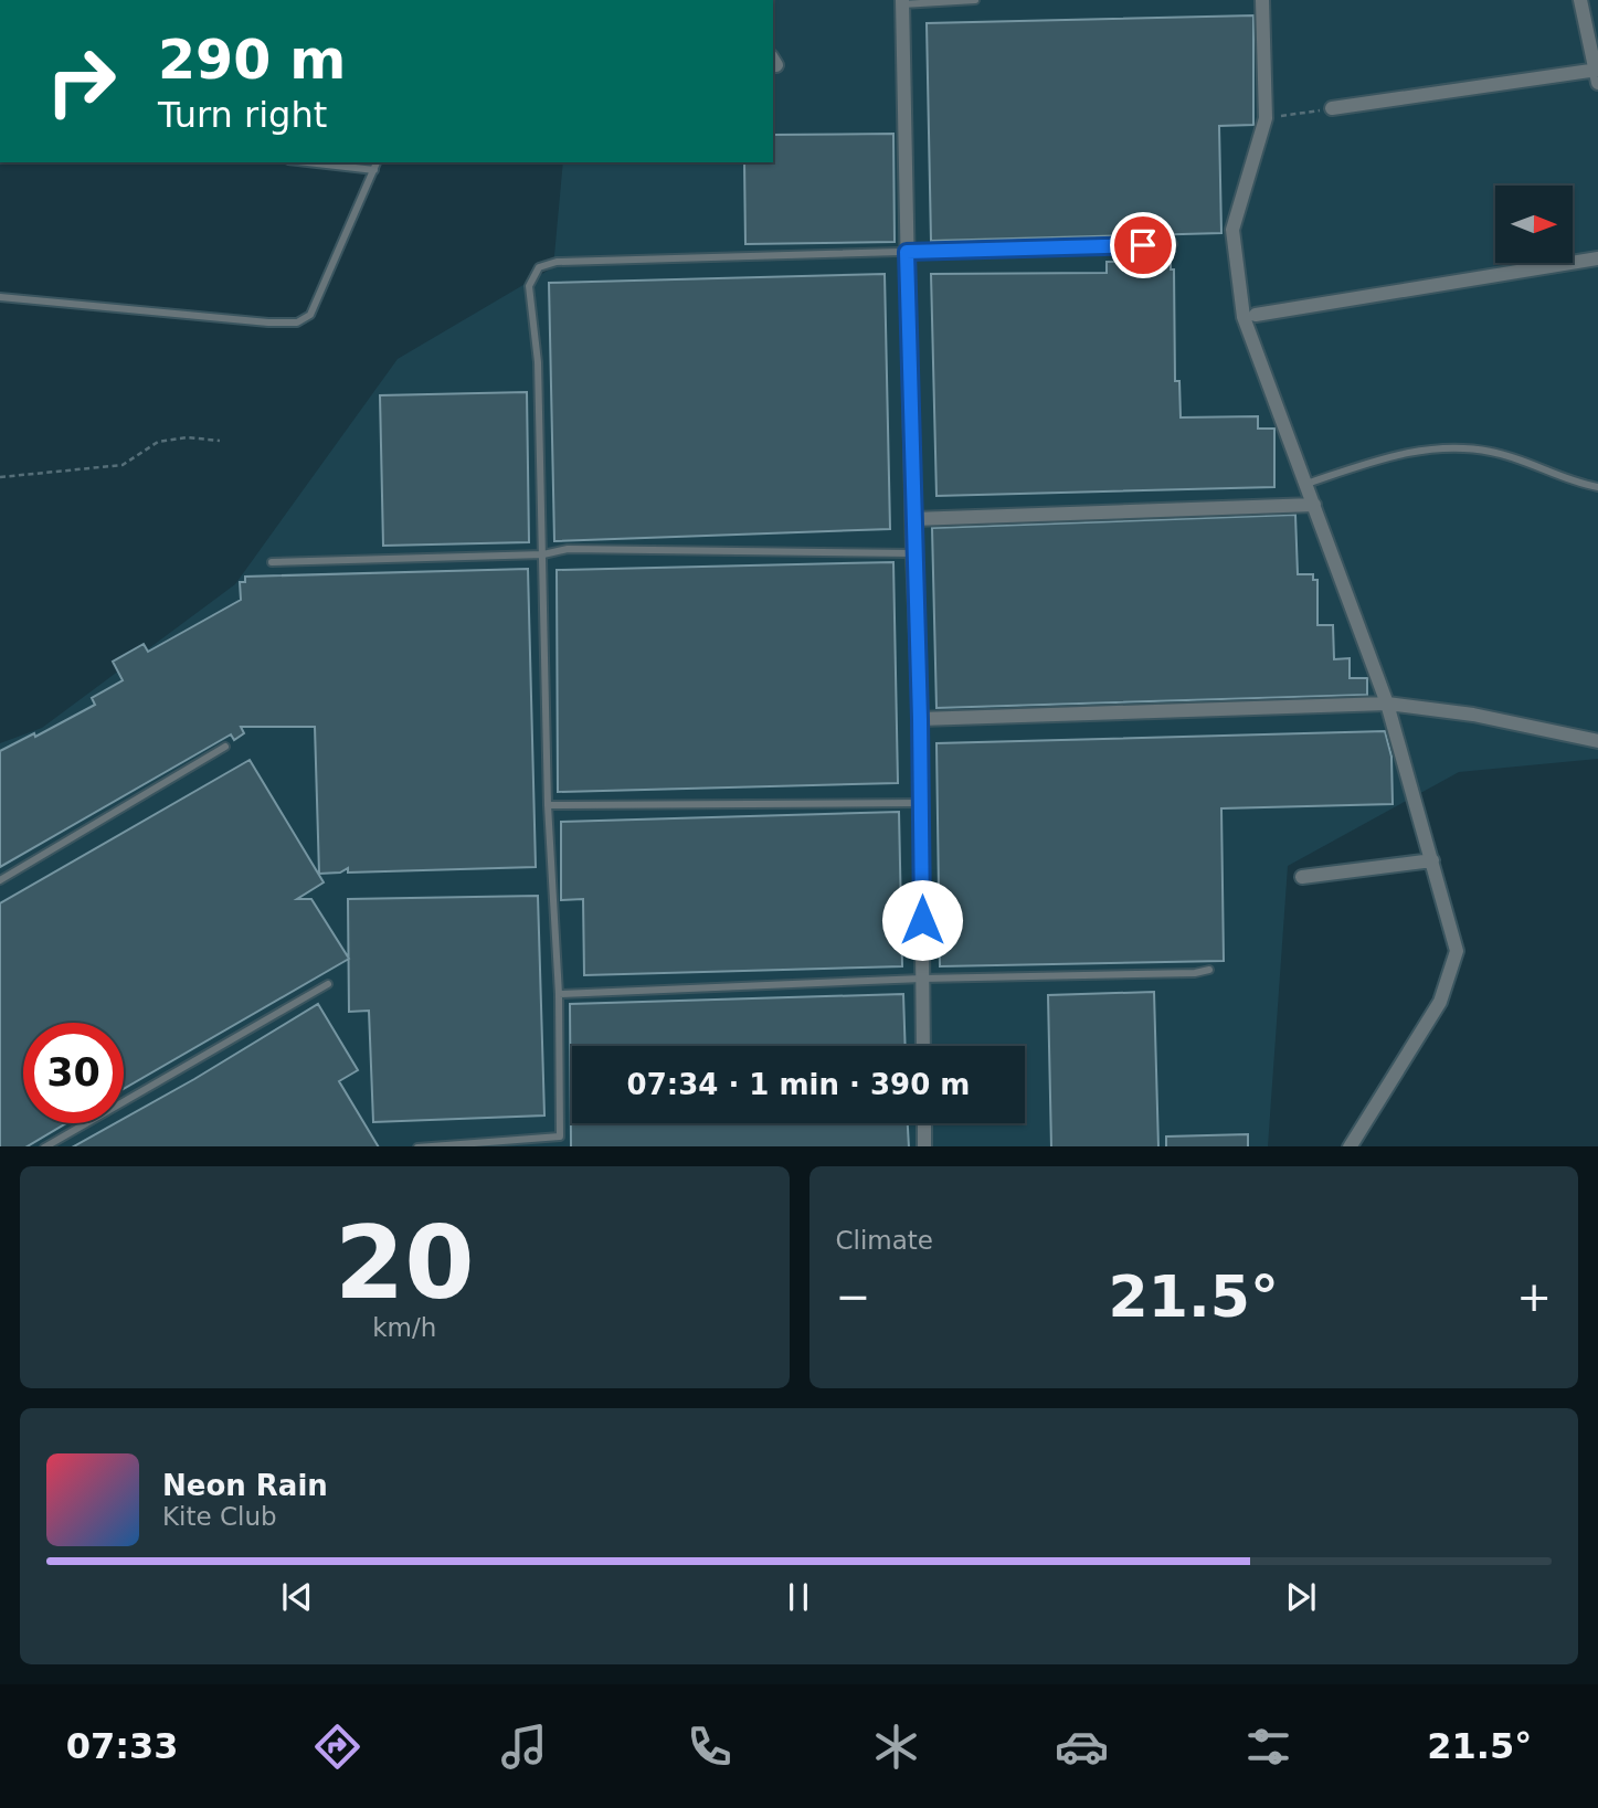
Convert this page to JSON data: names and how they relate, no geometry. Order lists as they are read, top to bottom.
{
  "north": "right",
  "page": {
    "turn": ["290 m", "Turn right"],
    "limit": "30",
    "trip": "07:34 · 1 min · 390 m",
    "tile": [
      ["20", "km/h"],
      "Climate"
    ],
    "heat": ["−", "21.5°", "+"],
    "song": ["Neon Rain", "Kite Club"],
    "tabs": ["07:33", "21.5°"]
  }
}
